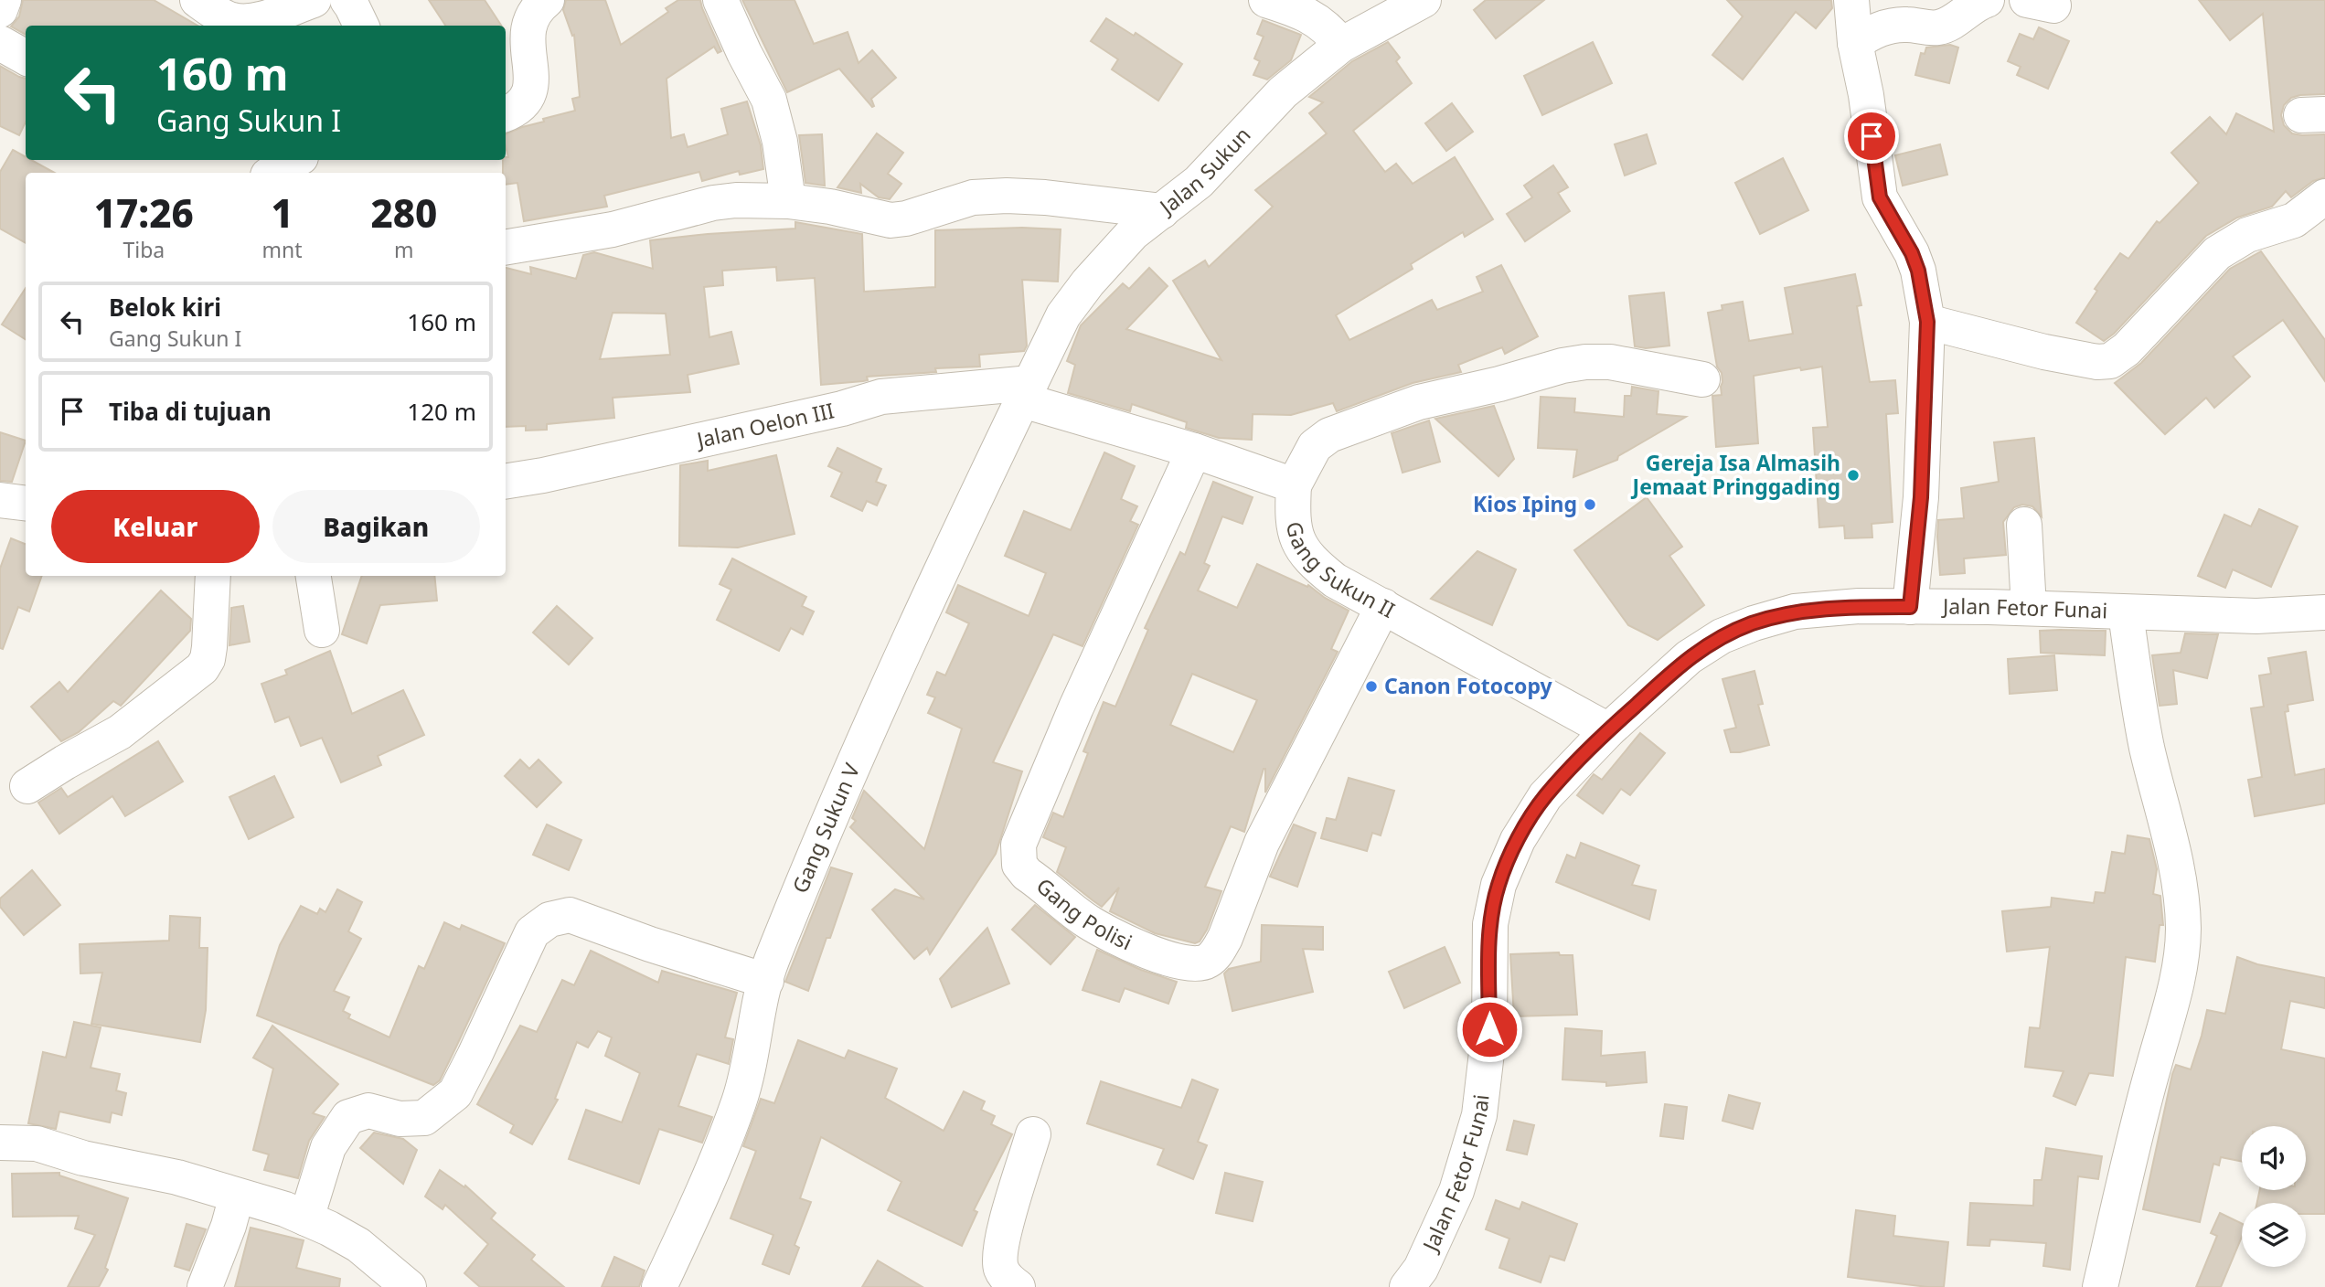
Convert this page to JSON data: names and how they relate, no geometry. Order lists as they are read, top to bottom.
{
  "streets": {
    "street": [
      "Jalan Sukun",
      "Jalan Oelon III",
      "Gang Sukun II",
      "Jalan Fetor Funai",
      "Gang Sukun V",
      "Gang Polisi"
    ]
  },
  "crossings": [
    ["Jalan Sukun", "Jalan Oelon III"],
    ["Jalan Sukun", "Gang Sukun II"],
    ["Jalan Sukun", "Gang Sukun V"],
    ["Jalan Oelon III", "Gang Sukun II"],
    ["Jalan Oelon III", "Gang Sukun V"],
    ["Gang Sukun II", "Jalan Fetor Funai"],
    ["Gang Sukun II", "Gang Sukun V"],
    ["Gang Sukun II", "Gang Polisi"]
  ],
  "places": ["Gereja Isa Almasih Jemaat Pringgading", "Kios Iping", "Canon Fotocopy"],
  "page": {
    "turn": ["160 m", "Gang Sukun I"],
    "eta": [
      "17:26",
      "Tiba",
      "1",
      "mnt",
      "280",
      "m"
    ],
    "list": [
      {
        "name": "Belok kiri",
        "note": "Gang Sukun I",
        "value": "160 m"
      },
      {
        "name": "Tiba di tujuan",
        "value": "120 m"
      }
    ],
    "buttons": ["Keluar", "Bagikan"]
  }
}
